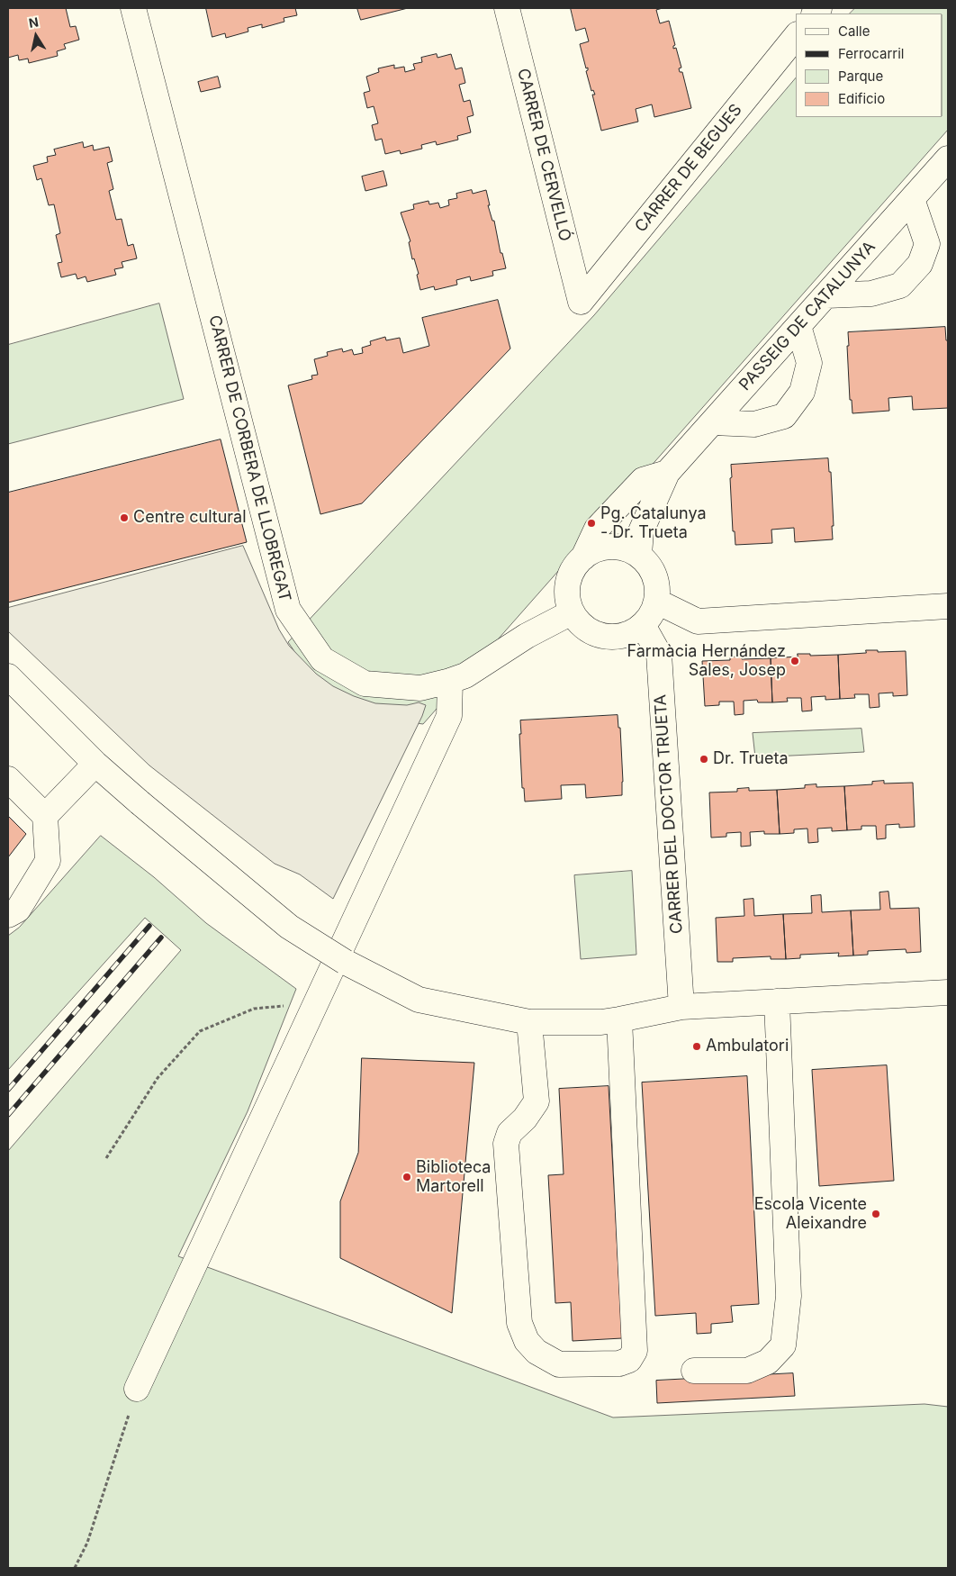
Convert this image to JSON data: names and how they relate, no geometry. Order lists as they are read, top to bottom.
{
  "streets": {
    "street": [
      "CARRER DE CERVELLÓ",
      "CARRER DE BEGUES",
      "PASSEIG DE CATALUNYA",
      "CARRER DE CORBERA DE LLOBREGAT",
      "CARRER DEL DOCTOR TRUETA"
    ]
  },
  "crossings": [
    ["CARRER DE CERVELLÓ", "CARRER DE BEGUES"],
    ["PASSEIG DE CATALUNYA", "CARRER DE CORBERA DE LLOBREGAT"],
    ["PASSEIG DE CATALUNYA", "CARRER DEL DOCTOR TRUETA"],
    ["CARRER DE CORBERA DE LLOBREGAT", "CARRER DEL DOCTOR TRUETA"]
  ],
  "places": [
    "Centre cultural",
    "Pg. Catalunya - Dr. Trueta",
    "Farmàcia Hernández Sales, Josep",
    "Dr. Trueta",
    "Ambulatori",
    "Biblioteca Martorell",
    "Escola Vicente Aleixandre"
  ],
  "legend": [
    "Calle",
    "Ferrocarril",
    "Parque",
    "Edificio"
  ],
  "north": "top"
}
